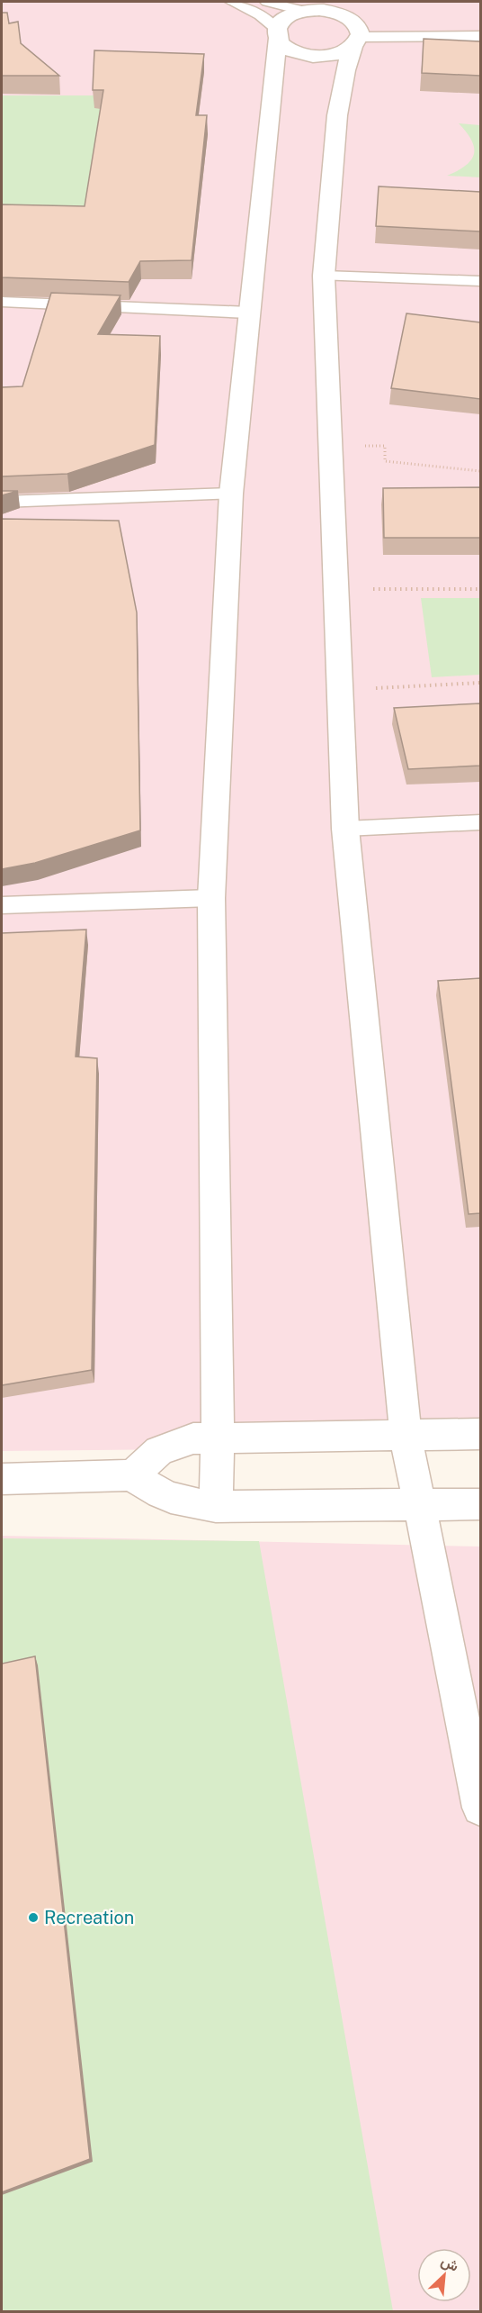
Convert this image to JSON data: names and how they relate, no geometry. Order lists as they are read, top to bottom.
{
  "places": ["Recreation"],
  "north": "top right"
}
